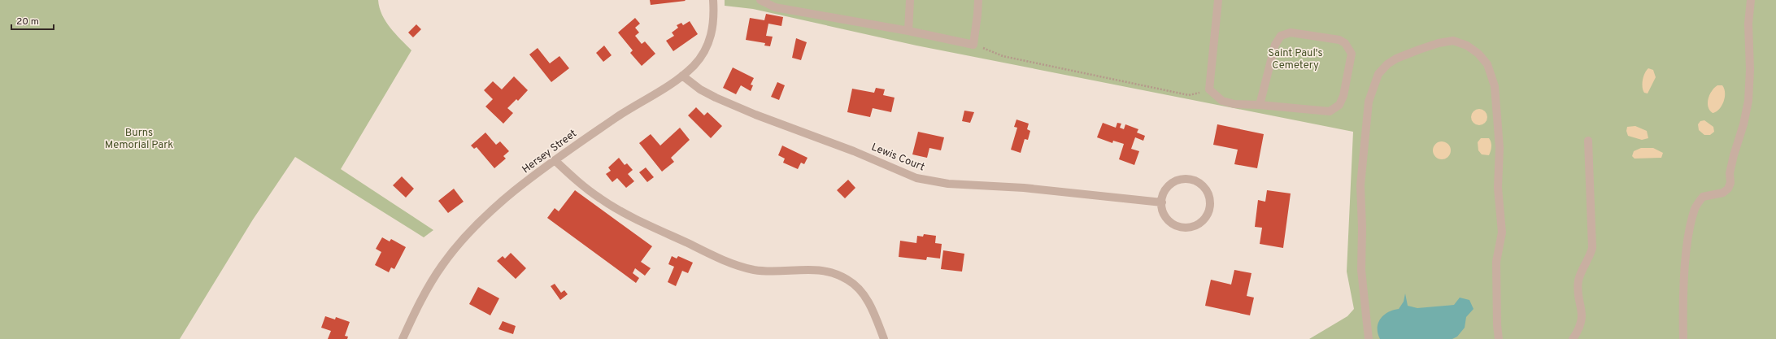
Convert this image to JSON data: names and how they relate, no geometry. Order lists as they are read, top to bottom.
{
  "streets": {
    "street": ["Hersey Street", "Lewis Court"]
  },
  "crossings": [
    ["Hersey Street", "Lewis Court"]
  ],
  "parks": ["Saint Paul's Cemetery", "Burns Memorial Park"],
  "scale_bar": "20 m"
}
